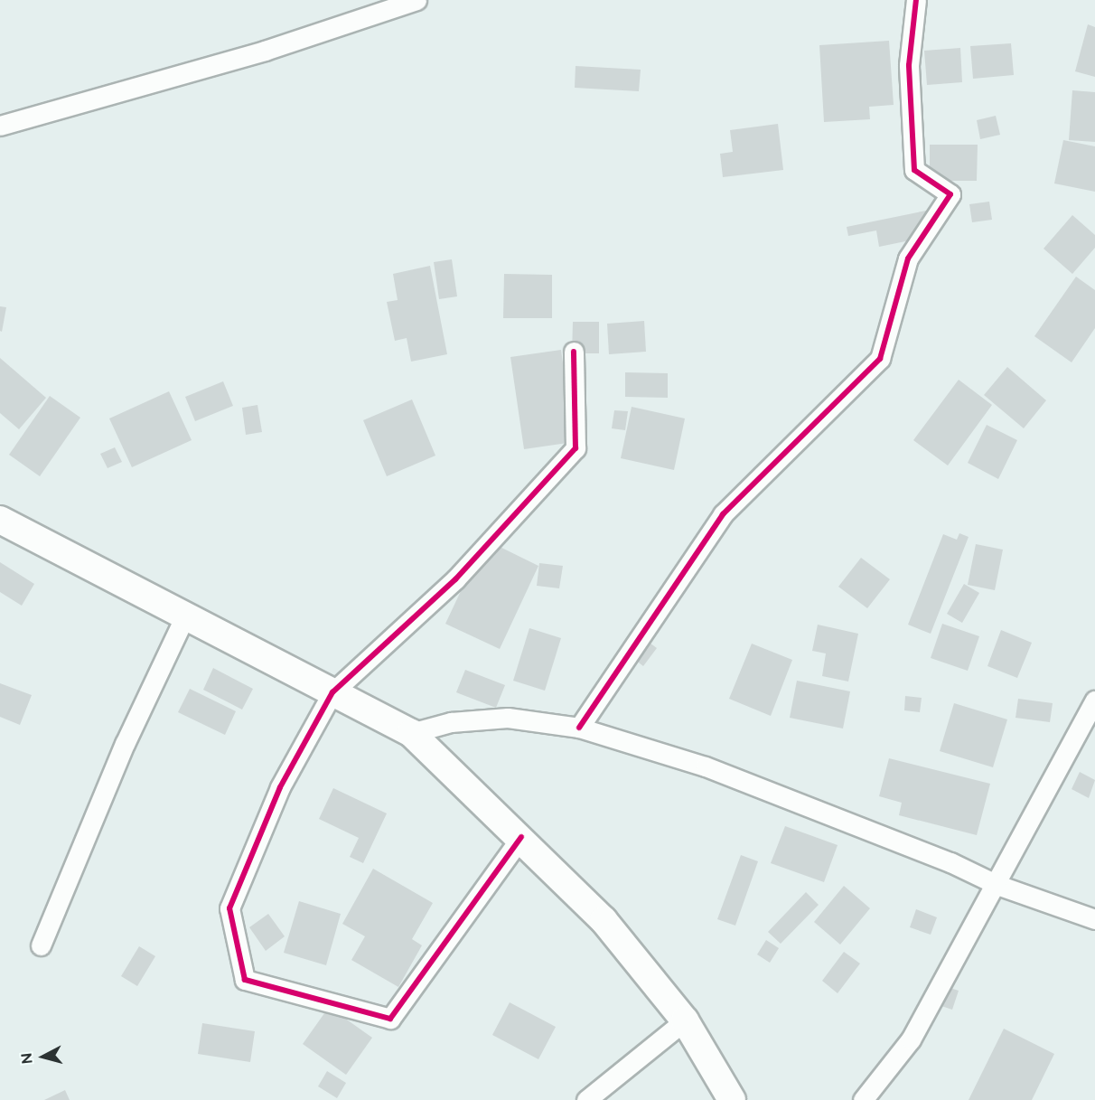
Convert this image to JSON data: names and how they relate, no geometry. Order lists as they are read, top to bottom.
{
  "north": "left"
}
